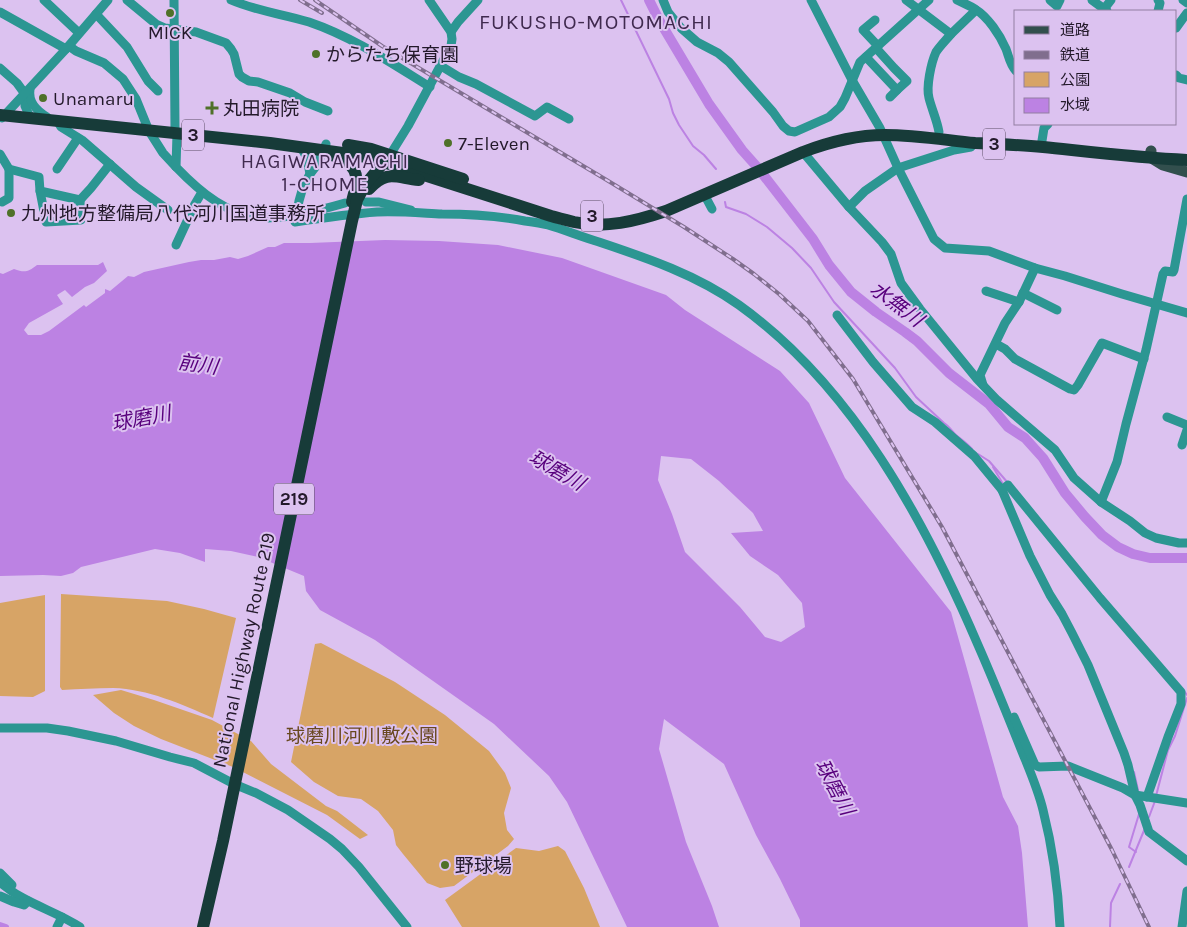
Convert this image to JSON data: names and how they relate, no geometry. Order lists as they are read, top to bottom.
{
  "streets": {
    "highway": ["3", "219", "National Highway Route 219"]
  },
  "crossings": [
    ["3", "National Highway Route 219"]
  ],
  "districts": ["FUKUSHO-MOTOMACHI", "HAGIWARAMACHI 1-CHOME"],
  "water": ["水無川", "前川", "球磨川"],
  "parks": ["球磨川河川敷公園"],
  "places": {
    "other": [
      "MICK",
      "からたち保育園",
      "Unamaru",
      "7-Eleven",
      "九州地方整備局八代河川国道事務所",
      "野球場"
    ],
    "health": ["丸田病院"]
  },
  "legend": [
    "道路",
    "鉄道",
    "公園",
    "水域"
  ]
}
